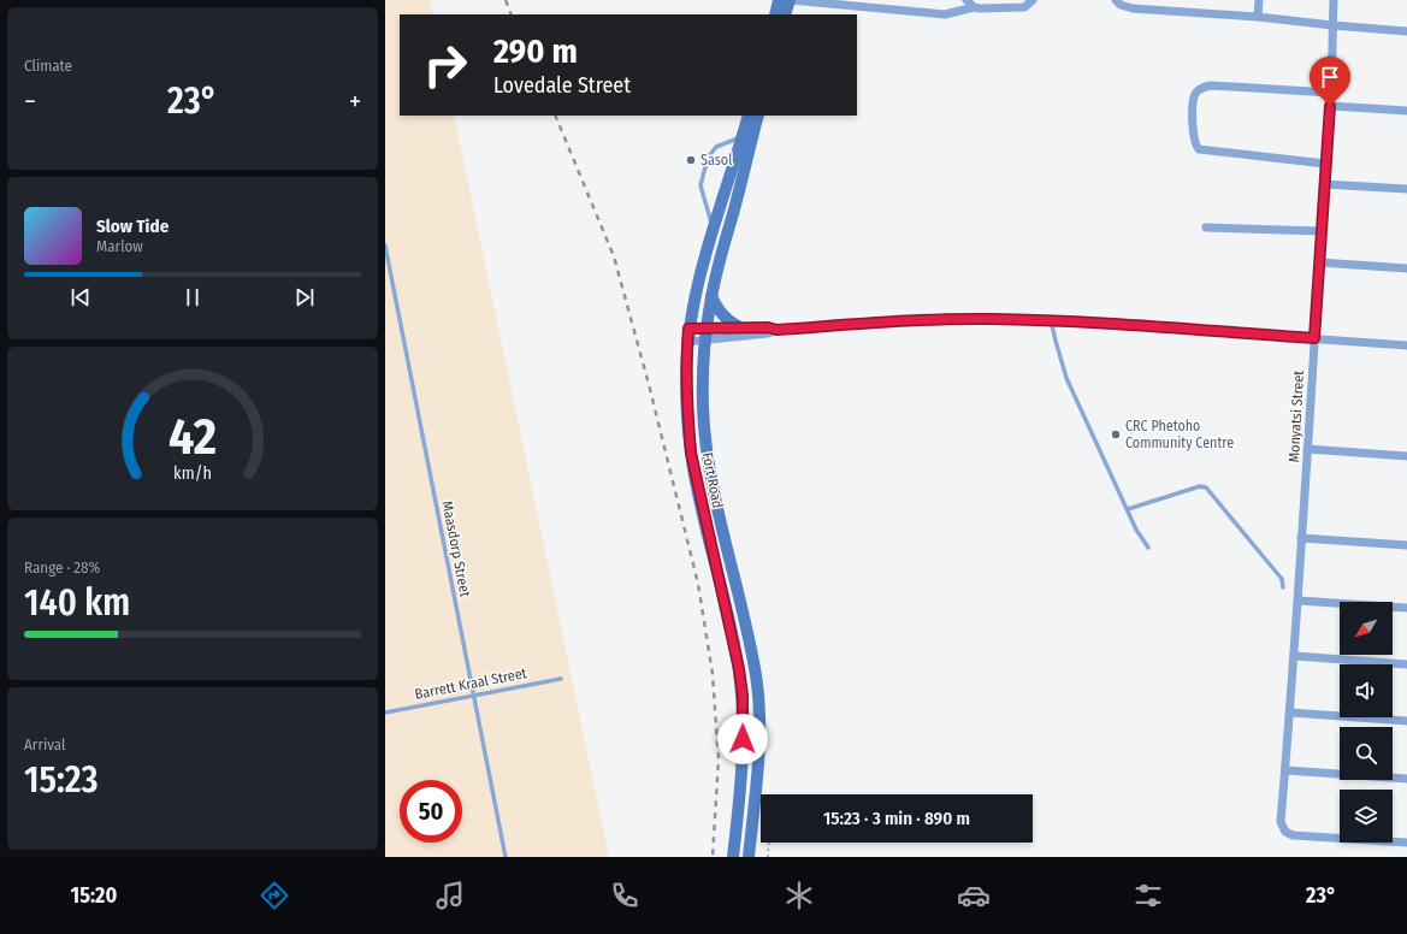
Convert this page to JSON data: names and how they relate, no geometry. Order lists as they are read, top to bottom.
{
  "streets": {
    "main road": ["Fort Road"],
    "street": ["Monyatsi Street"],
    "lane": ["Maasdorp Street", "Barrett Kraal Street"]
  },
  "crossings": [
    ["Maasdorp Street", "Barrett Kraal Street"]
  ],
  "places": ["Sasol", "CRC Phetoho Community Centre"],
  "north": "bottom left",
  "page": {
    "tile": [
      "Climate",
      ["Range · 28%", "140 km"],
      ["Arrival", "15:23"]
    ],
    "turn": ["290 m", "Lovedale Street"],
    "heat": ["−", "23°", "+"],
    "song": ["Slow Tide", "Marlow"],
    "limit": "50",
    "trip": "15:23 · 3 min · 890 m",
    "tabs": ["15:20", "23°"],
    "gauge": ["42", "km/h"]
  }
}
